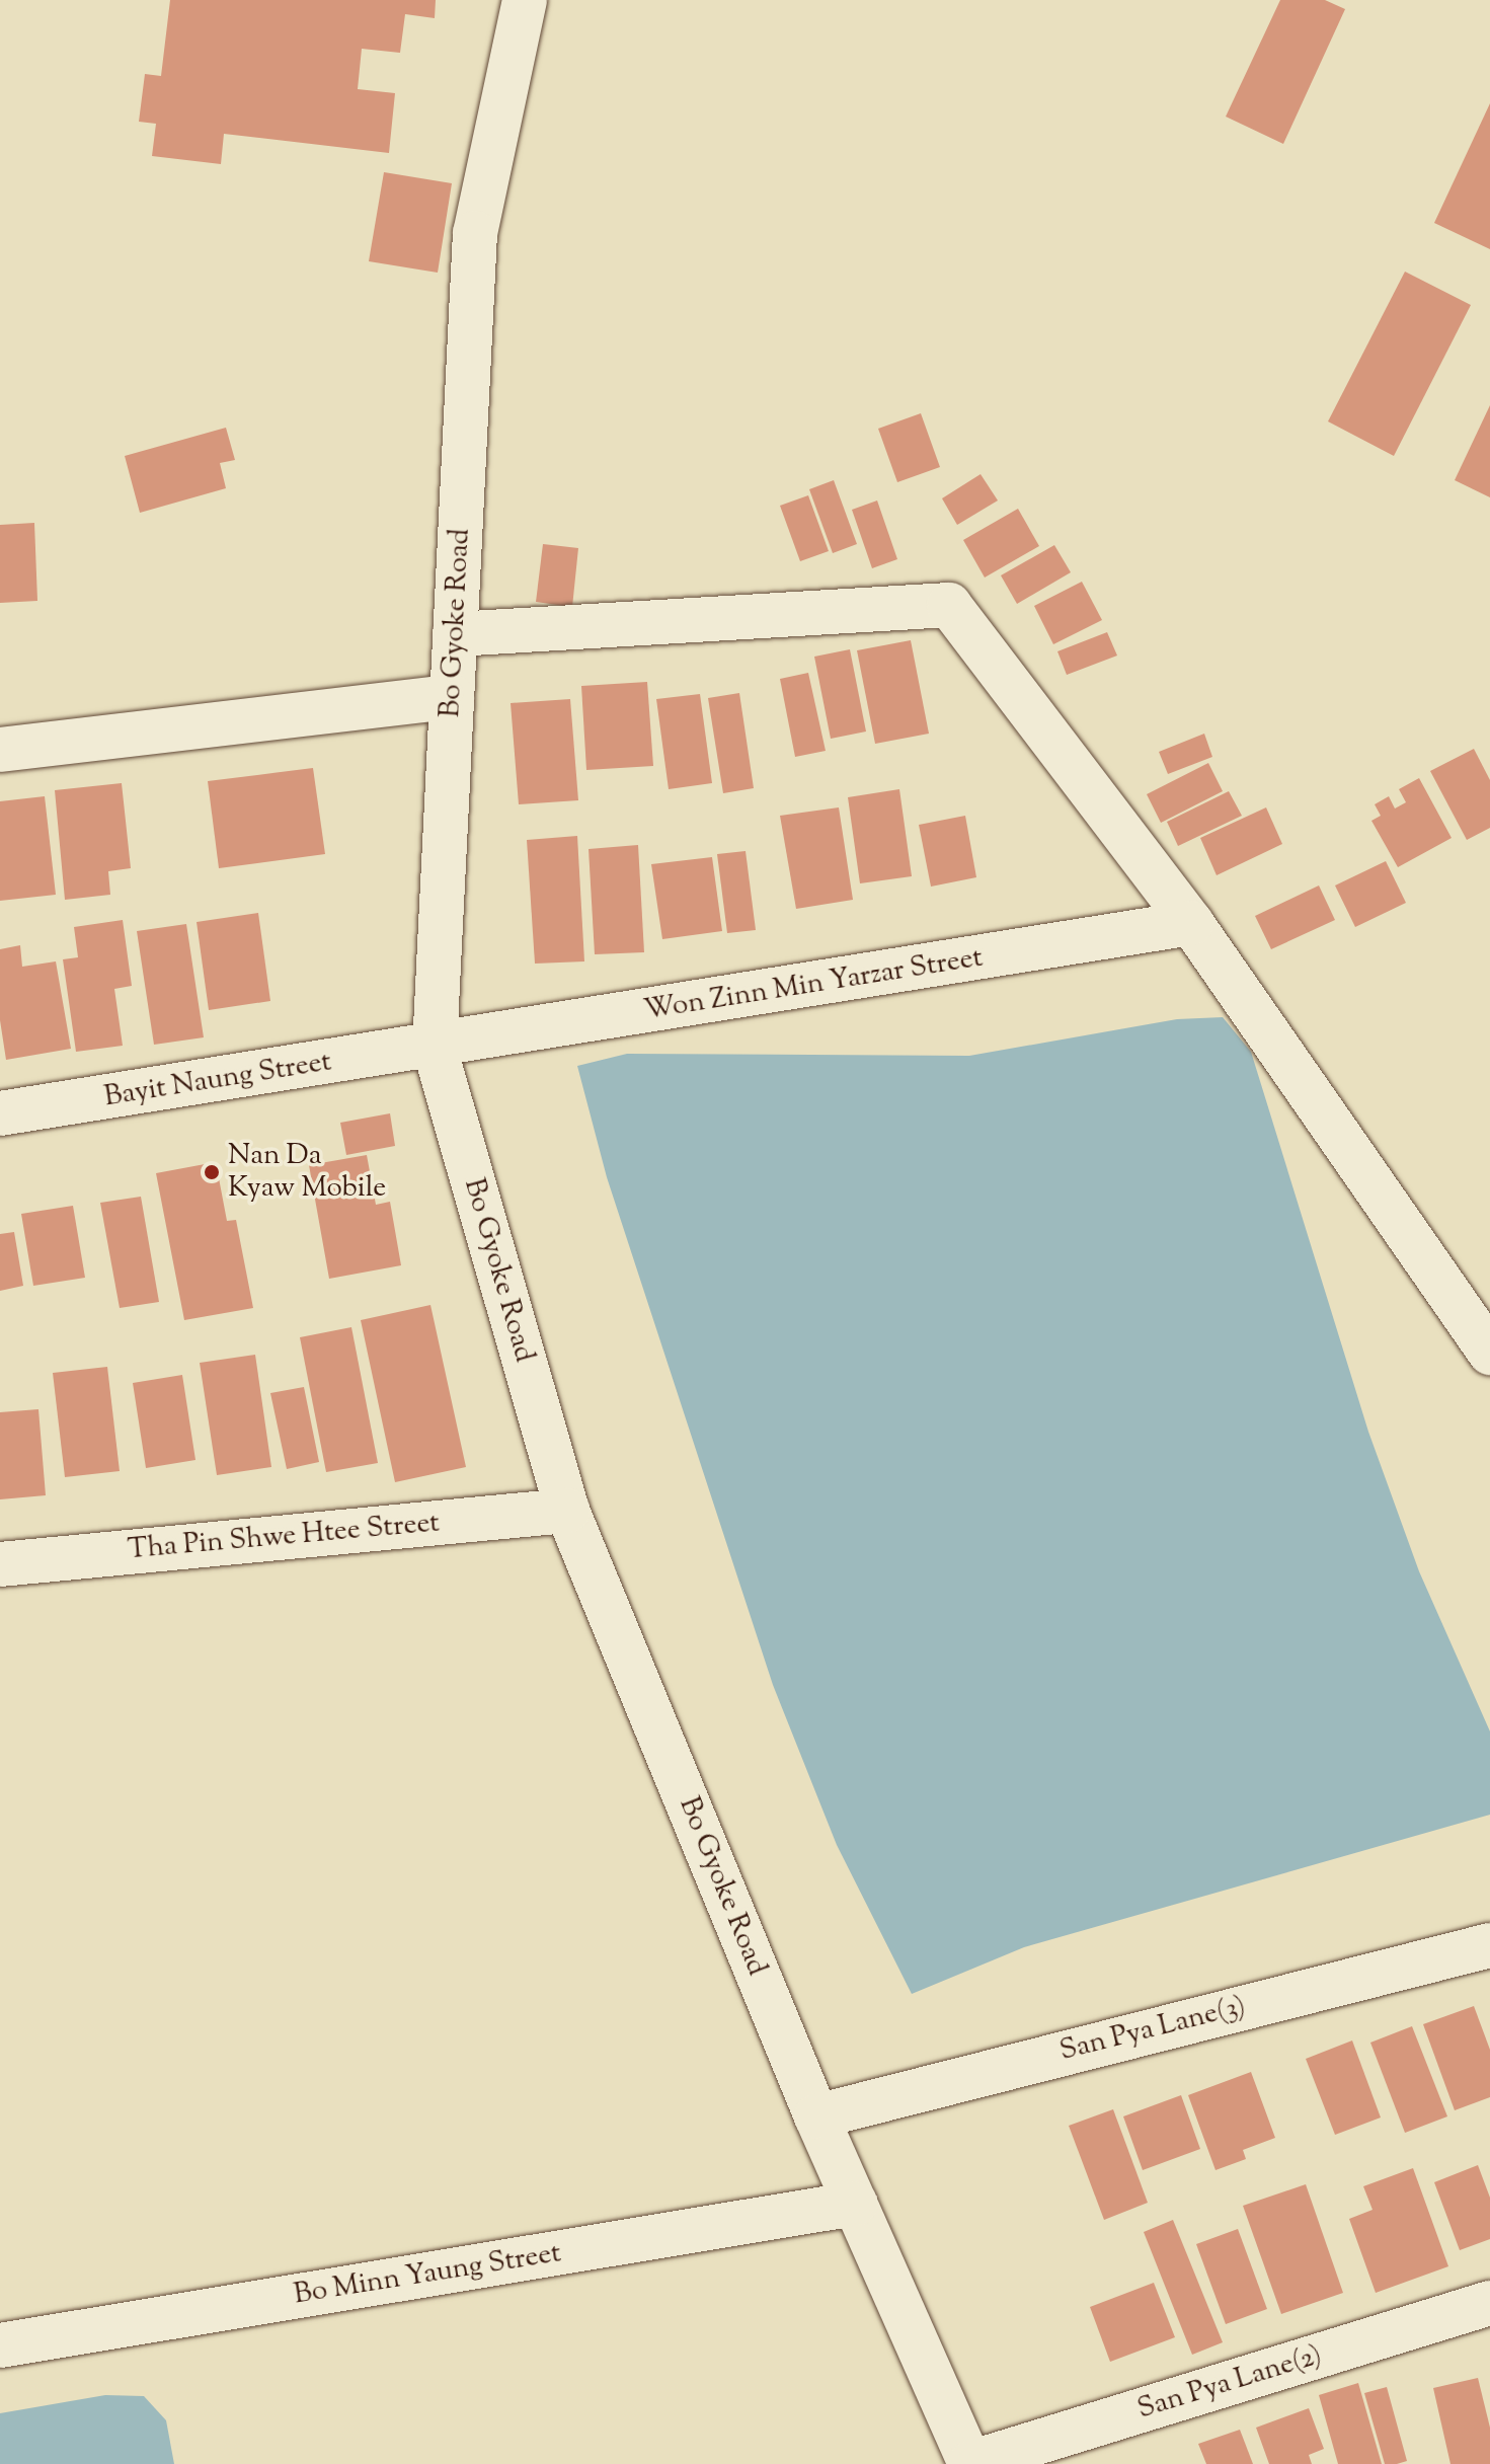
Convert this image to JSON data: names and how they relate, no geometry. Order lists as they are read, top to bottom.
{
  "streets": {
    "street": [
      "Bo Gyoke Road",
      "Won Zinn Min Yarzar Street",
      "Bayit Naung Street",
      "Tha Pin Shwe Htee Street",
      "San Pya Lane(3)",
      "Bo Minn Yaung Street",
      "San Pya Lane(2)"
    ]
  },
  "crossings": [
    ["Bo Gyoke Road", "Won Zinn Min Yarzar Street"],
    ["Bo Gyoke Road", "Bayit Naung Street"],
    ["Bo Gyoke Road", "Tha Pin Shwe Htee Street"],
    ["Bo Gyoke Road", "San Pya Lane(3)"],
    ["Bo Gyoke Road", "Bo Minn Yaung Street"],
    ["Bo Gyoke Road", "San Pya Lane(2)"],
    ["Won Zinn Min Yarzar Street", "Bayit Naung Street"]
  ],
  "places": ["Nan Da Kyaw Mobile"]
}
